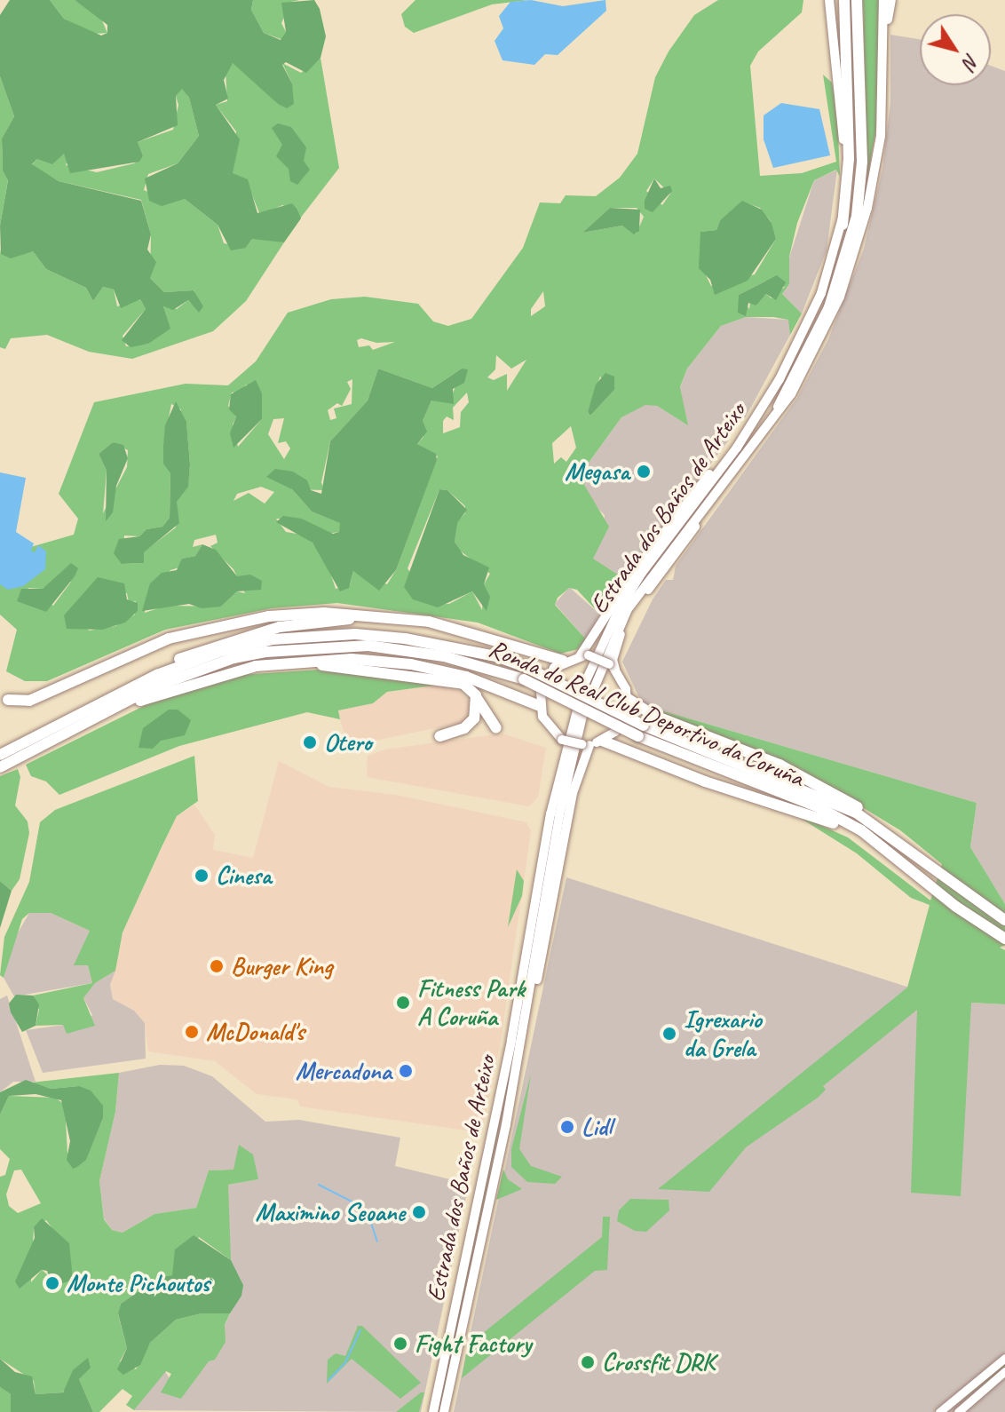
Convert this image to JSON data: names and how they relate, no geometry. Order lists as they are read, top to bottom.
{
  "streets": {
    "highway": ["Ronda do Real Club Deportivo da Coruña"],
    "main road": ["Estrada dos Baños de Arteixo"]
  },
  "places": [
    "Megasa",
    "Otero",
    "Cinesa",
    "Burger King",
    "Fitness Park A Coruña",
    "McDonald's",
    "Igrexario da Grela",
    "Mercadona",
    "Lidl",
    "Maximino Seoane",
    "Monte Pichoutos",
    "Fight Factory",
    "Crossfit DRK"
  ],
  "north": "bottom right"
}
